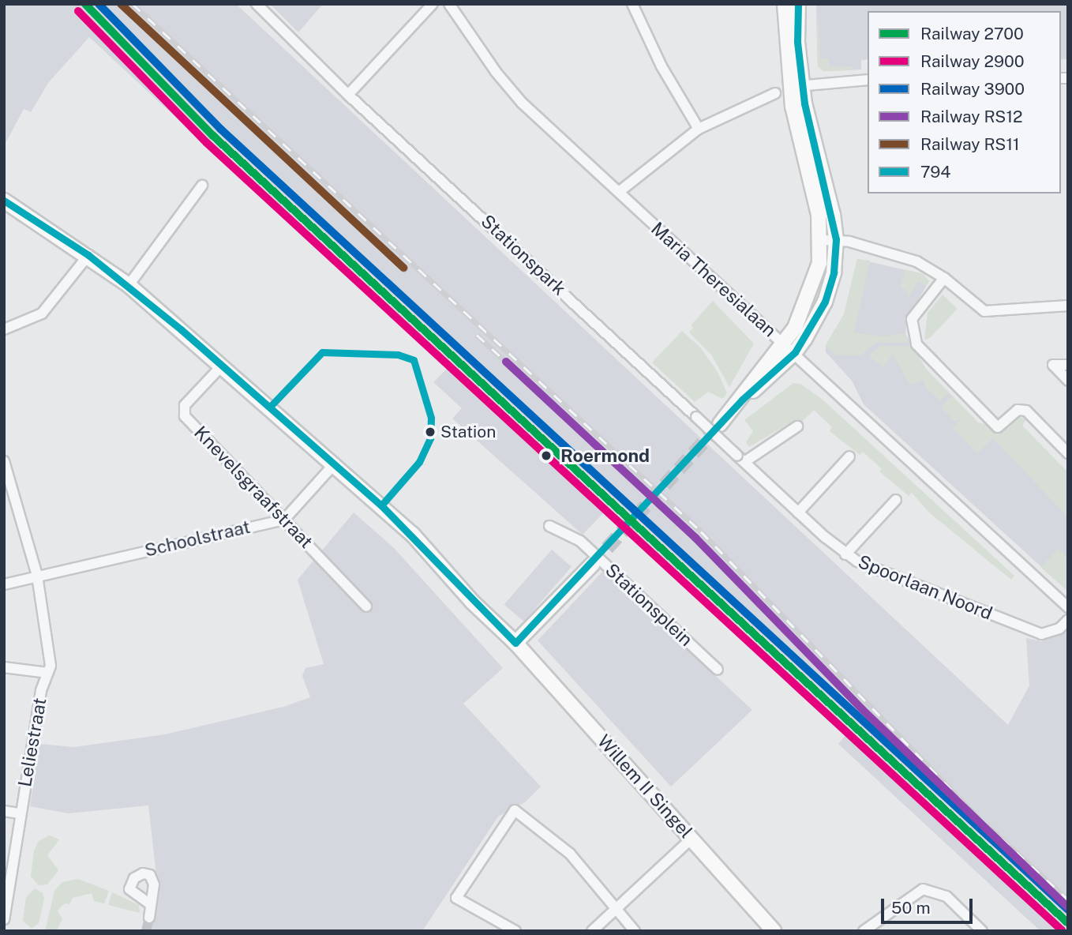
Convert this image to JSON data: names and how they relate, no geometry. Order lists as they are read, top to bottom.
{
  "streets": {
    "main road": ["Stationsplein", "Willem II Singel"],
    "street": [
      "Stationspark",
      "Maria Theresialaan",
      "Knevelsgraafstraat",
      "Schoolstraat",
      "Spoorlaan Noord",
      "Leliestraat"
    ]
  },
  "crossings": [
    ["Stationspark", "Spoorlaan Noord"],
    ["Knevelsgraafstraat", "Schoolstraat"],
    ["Knevelsgraafstraat", "Willem II Singel"],
    ["Schoolstraat", "Leliestraat"],
    ["Stationsplein", "Willem II Singel"]
  ],
  "places": ["Station", "Roermond"],
  "lines": [
    "rail line 2700",
    "rail line 3900",
    "rail line RS11",
    "transit line 794",
    "rail line 2900",
    "rail line RS12"
  ],
  "legend": [
    "Railway 2700",
    "Railway 2900",
    "Railway 3900",
    "Railway RS12",
    "Railway RS11",
    "794"
  ],
  "scale_bar": "50 m"
}
